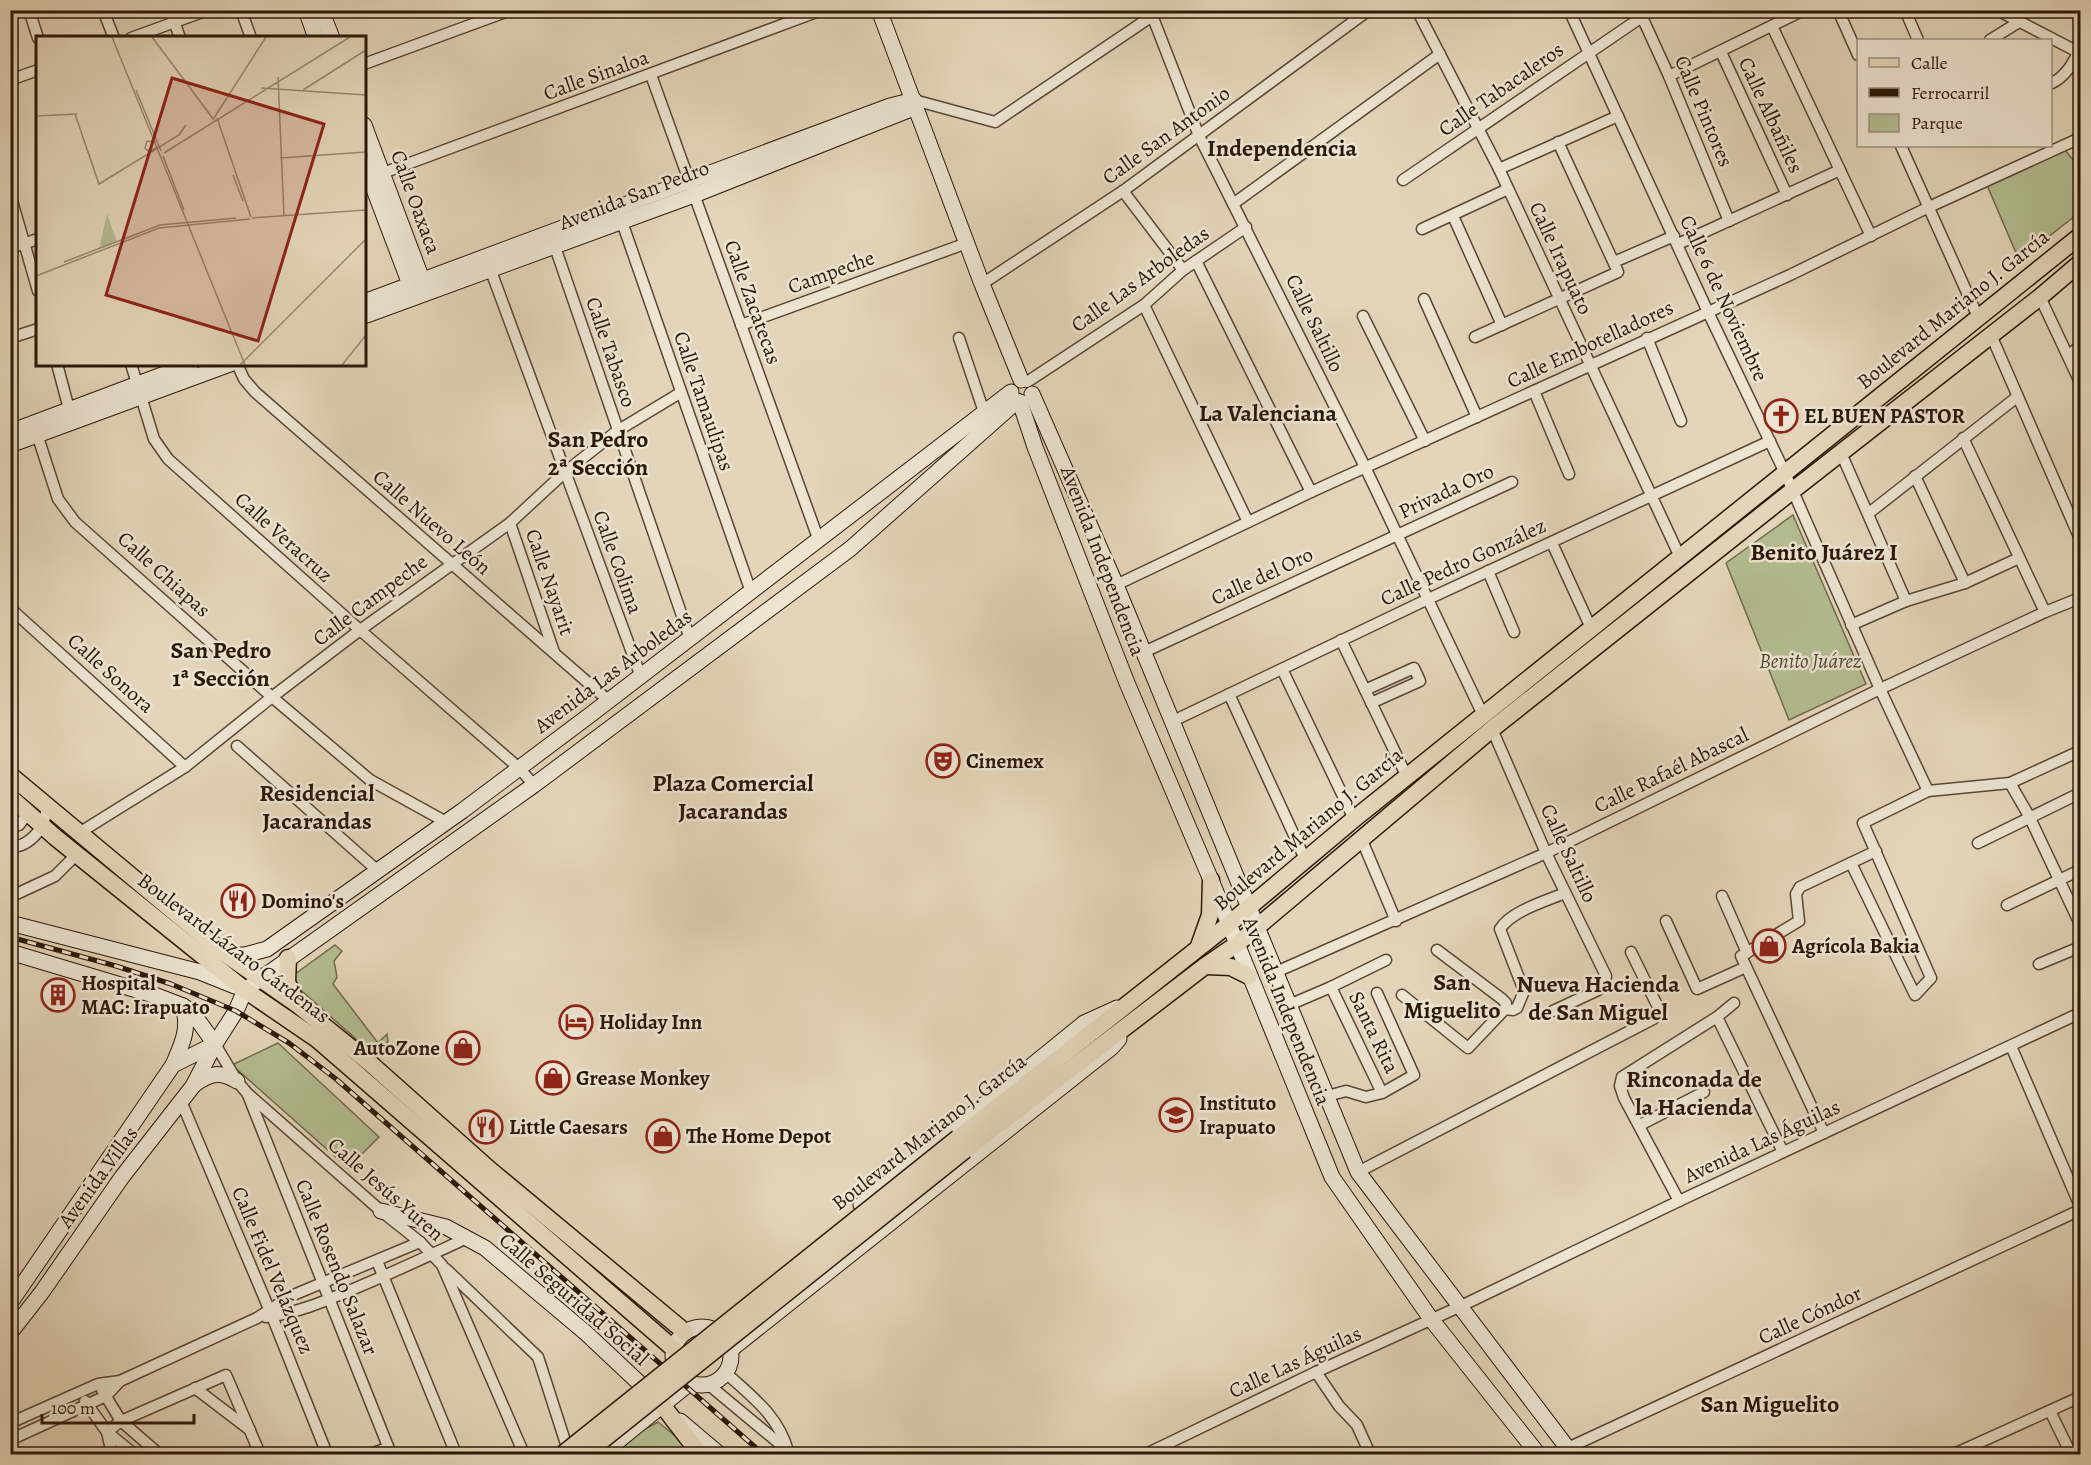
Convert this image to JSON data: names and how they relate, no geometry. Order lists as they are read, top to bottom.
{
  "streets": {
    "main road": ["Boulevard Mariano J. García", "Boulevard Lázaro Cárdenas"],
    "street": [
      "Calle Sinaloa",
      "Calle Tabacaleros",
      "Calle Pintores",
      "Calle Albañiles",
      "Calle San Antonio",
      "Avenida San Pedro",
      "Calle Oaxaca",
      "Calle Irapuato",
      "Campeche",
      "Calle Las Arboledas",
      "Calle 6 de Noviembre",
      "Calle Zacatecas",
      "Calle Saltillo",
      "Calle Embotelladores",
      "Calle Tabasco",
      "Calle Tamaulipas",
      "Privada Oro",
      "Calle Nuevo León",
      "Calle Veracruz",
      "Avenida Independencia",
      "Calle Colima",
      "Calle Pedro González",
      "Calle Chiapas",
      "Calle del Oro",
      "Calle Nayarit",
      "Calle Campeche",
      "Avenida Las Arboledas",
      "Calle Sonora",
      "Calle Rafaél Abascal",
      "Santa Rita",
      "Avenida Las Águilas",
      "Avenida Villas",
      "Calle Jesús Yuren",
      "Calle Rosendo Salazar",
      "Calle Fidel Velázquez",
      "Calle Seguridad Social",
      "Calle Cóndor",
      "Calle Las Águilas"
    ]
  },
  "crossings": [
    ["Calle Sinaloa", "Calle Oaxaca"],
    ["Calle Sinaloa", "Calle Zacatecas"],
    ["Calle Tabacaleros", "Calle Pintores"],
    ["Calle Tabacaleros", "Calle Irapuato"],
    ["Calle Tabacaleros", "Calle 6 de Noviembre"],
    ["Calle San Antonio", "Calle Saltillo"],
    ["Calle San Antonio", "Avenida Independencia"],
    ["Avenida San Pedro", "Calle Oaxaca"],
    ["Avenida San Pedro", "Calle Zacatecas"],
    ["Avenida San Pedro", "Calle Tabasco"],
    ["Avenida San Pedro", "Calle Tamaulipas"],
    ["Avenida San Pedro", "Avenida Independencia"],
    ["Avenida San Pedro", "Calle Colima"],
    ["Calle Irapuato", "Boulevard Mariano J. García"],
    ["Calle Irapuato", "Calle Embotelladores"],
    ["Calle Irapuato", "Calle Pedro González"],
    ["Campeche", "Calle Zacatecas"],
    ["Campeche", "Avenida Independencia"],
    ["Calle Las Arboledas", "Calle Saltillo"],
    ["Calle Las Arboledas", "Avenida Independencia"],
    ["Calle Las Arboledas", "Avenida Las Arboledas"],
    ["Calle 6 de Noviembre", "Boulevard Mariano J. García"],
    ["Calle 6 de Noviembre", "Calle Embotelladores"],
    ["Calle 6 de Noviembre", "Calle Pedro González"],
    ["Calle 6 de Noviembre", "Calle Rafaél Abascal"],
    ["Calle Zacatecas", "Avenida Las Arboledas"],
    ["Boulevard Mariano J. García", "Calle Saltillo"],
    ["Boulevard Mariano J. García", "Avenida Independencia"],
    ["Calle Saltillo", "Calle Embotelladores"],
    ["Calle Saltillo", "Privada Oro"],
    ["Calle Saltillo", "Calle Pedro González"],
    ["Calle Saltillo", "Calle del Oro"],
    ["Calle Saltillo", "Calle Rafaél Abascal"],
    ["Calle Embotelladores", "Avenida Independencia"],
    ["Calle Tabasco", "Calle Campeche"],
    ["Calle Tabasco", "Avenida Las Arboledas"],
    ["Calle Tamaulipas", "Calle Campeche"],
    ["Calle Tamaulipas", "Avenida Las Arboledas"],
    ["Privada Oro", "Calle del Oro"],
    ["Calle Nuevo León", "Calle Nayarit"],
    ["Calle Nuevo León", "Calle Campeche"],
    ["Calle Nuevo León", "Avenida Las Arboledas"],
    ["Calle Veracruz", "Calle Campeche"],
    ["Calle Veracruz", "Avenida Las Arboledas"],
    ["Avenida Independencia", "Calle Pedro González"],
    ["Avenida Independencia", "Calle del Oro"],
    ["Avenida Independencia", "Avenida Las Arboledas"],
    ["Avenida Independencia", "Calle Rafaél Abascal"],
    ["Avenida Independencia", "Avenida Las Águilas"],
    ["Avenida Independencia", "Calle Cóndor"],
    ["Avenida Independencia", "Calle Las Águilas"],
    ["Calle Colima", "Calle Campeche"],
    ["Calle Colima", "Avenida Las Arboledas"],
    ["Calle Chiapas", "Calle Campeche"],
    ["Calle Chiapas", "Avenida Las Arboledas"],
    ["Calle Nayarit", "Calle Campeche"],
    ["Calle Campeche", "Calle Sonora"],
    ["Calle Campeche", "Boulevard Lázaro Cárdenas"],
    ["Avenida Las Arboledas", "Boulevard Lázaro Cárdenas"],
    ["Avenida Las Arboledas", "Avenida Villas"],
    ["Boulevard Lázaro Cárdenas", "Avenida Villas"],
    ["Avenida Las Águilas", "Calle Las Águilas"],
    ["Avenida Villas", "Calle Jesús Yuren"],
    ["Avenida Villas", "Calle Fidel Velázquez"],
    ["Calle Jesús Yuren", "Calle Rosendo Salazar"],
    ["Calle Jesús Yuren", "Calle Seguridad Social"]
  ],
  "districts": [
    "Independencia",
    "La Valenciana",
    "San Pedro 2ª Sección",
    "Benito Juárez I",
    "San Pedro 1ª Sección",
    "Plaza Comercial Jacarandas",
    "Residencial Jacarandas",
    "San Miguelito",
    "Nueva Hacienda de San Miguel",
    "Rinconada de la Hacienda",
    "San Miguelito"
  ],
  "parks": ["Benito Juárez"],
  "places": {
    "church": ["EL BUEN PASTOR"],
    "theatre": ["Cinemex"],
    "restaurant": ["Domino's", "Little Caesars"],
    "shop": [
      "Agrícola Bakia",
      "AutoZone",
      "Grease Monkey",
      "The Home Depot"
    ],
    "building": ["Hospital MAC: Irapuato"],
    "hotel": ["Holiday Inn"],
    "school or university": ["Instituto Irapuato"]
  },
  "legend": ["Calle", "Ferrocarril", "Parque"],
  "scale_bar": "100 m"
}
